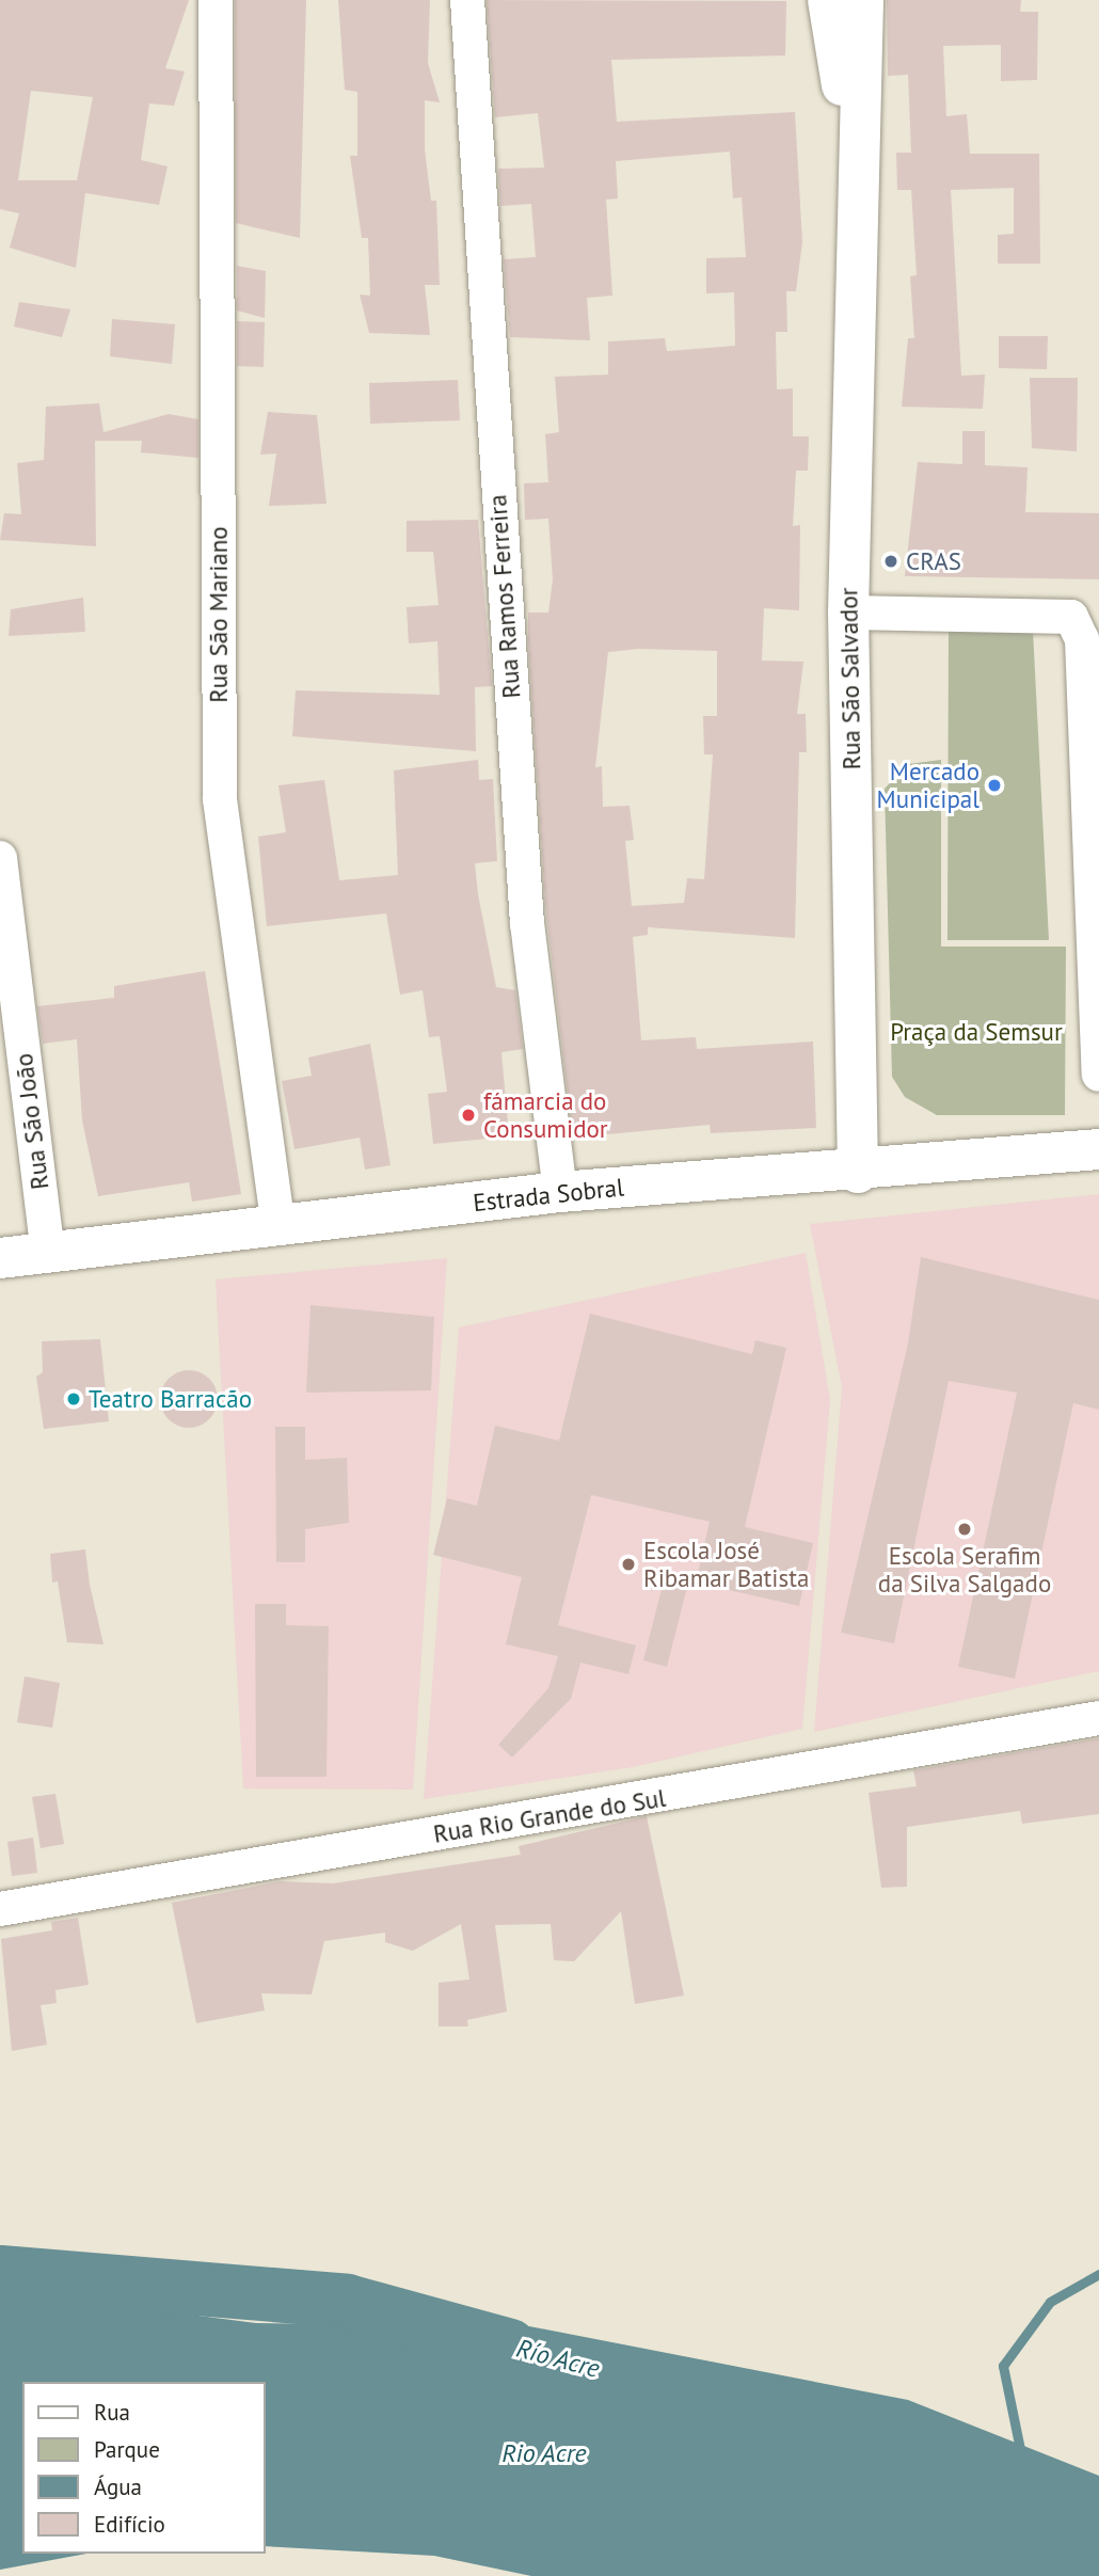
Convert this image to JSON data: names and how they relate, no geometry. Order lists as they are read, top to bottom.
{
  "streets": {
    "street": [
      "Rua Ramos Ferreira",
      "Rua São Mariano",
      "Rua São Salvador",
      "Rua São João",
      "Estrada Sobral",
      "Rua Rio Grande do Sul"
    ]
  },
  "crossings": [
    ["Rua Ramos Ferreira", "Estrada Sobral"],
    ["Rua São Mariano", "Estrada Sobral"],
    ["Rua São Salvador", "Estrada Sobral"],
    ["Rua São João", "Estrada Sobral"]
  ],
  "water": ["Río Acre", "Rio Acre"],
  "parks": ["Praça da Semsur"],
  "places": [
    "CRAS",
    "Mercado Municipal",
    "fámarcia do Consumidor",
    "Teatro Barracão",
    "Escola Serafim da Silva Salgado",
    "Escola José Ribamar Batista"
  ],
  "legend": [
    "Rua",
    "Parque",
    "Água",
    "Edifício"
  ]
}
